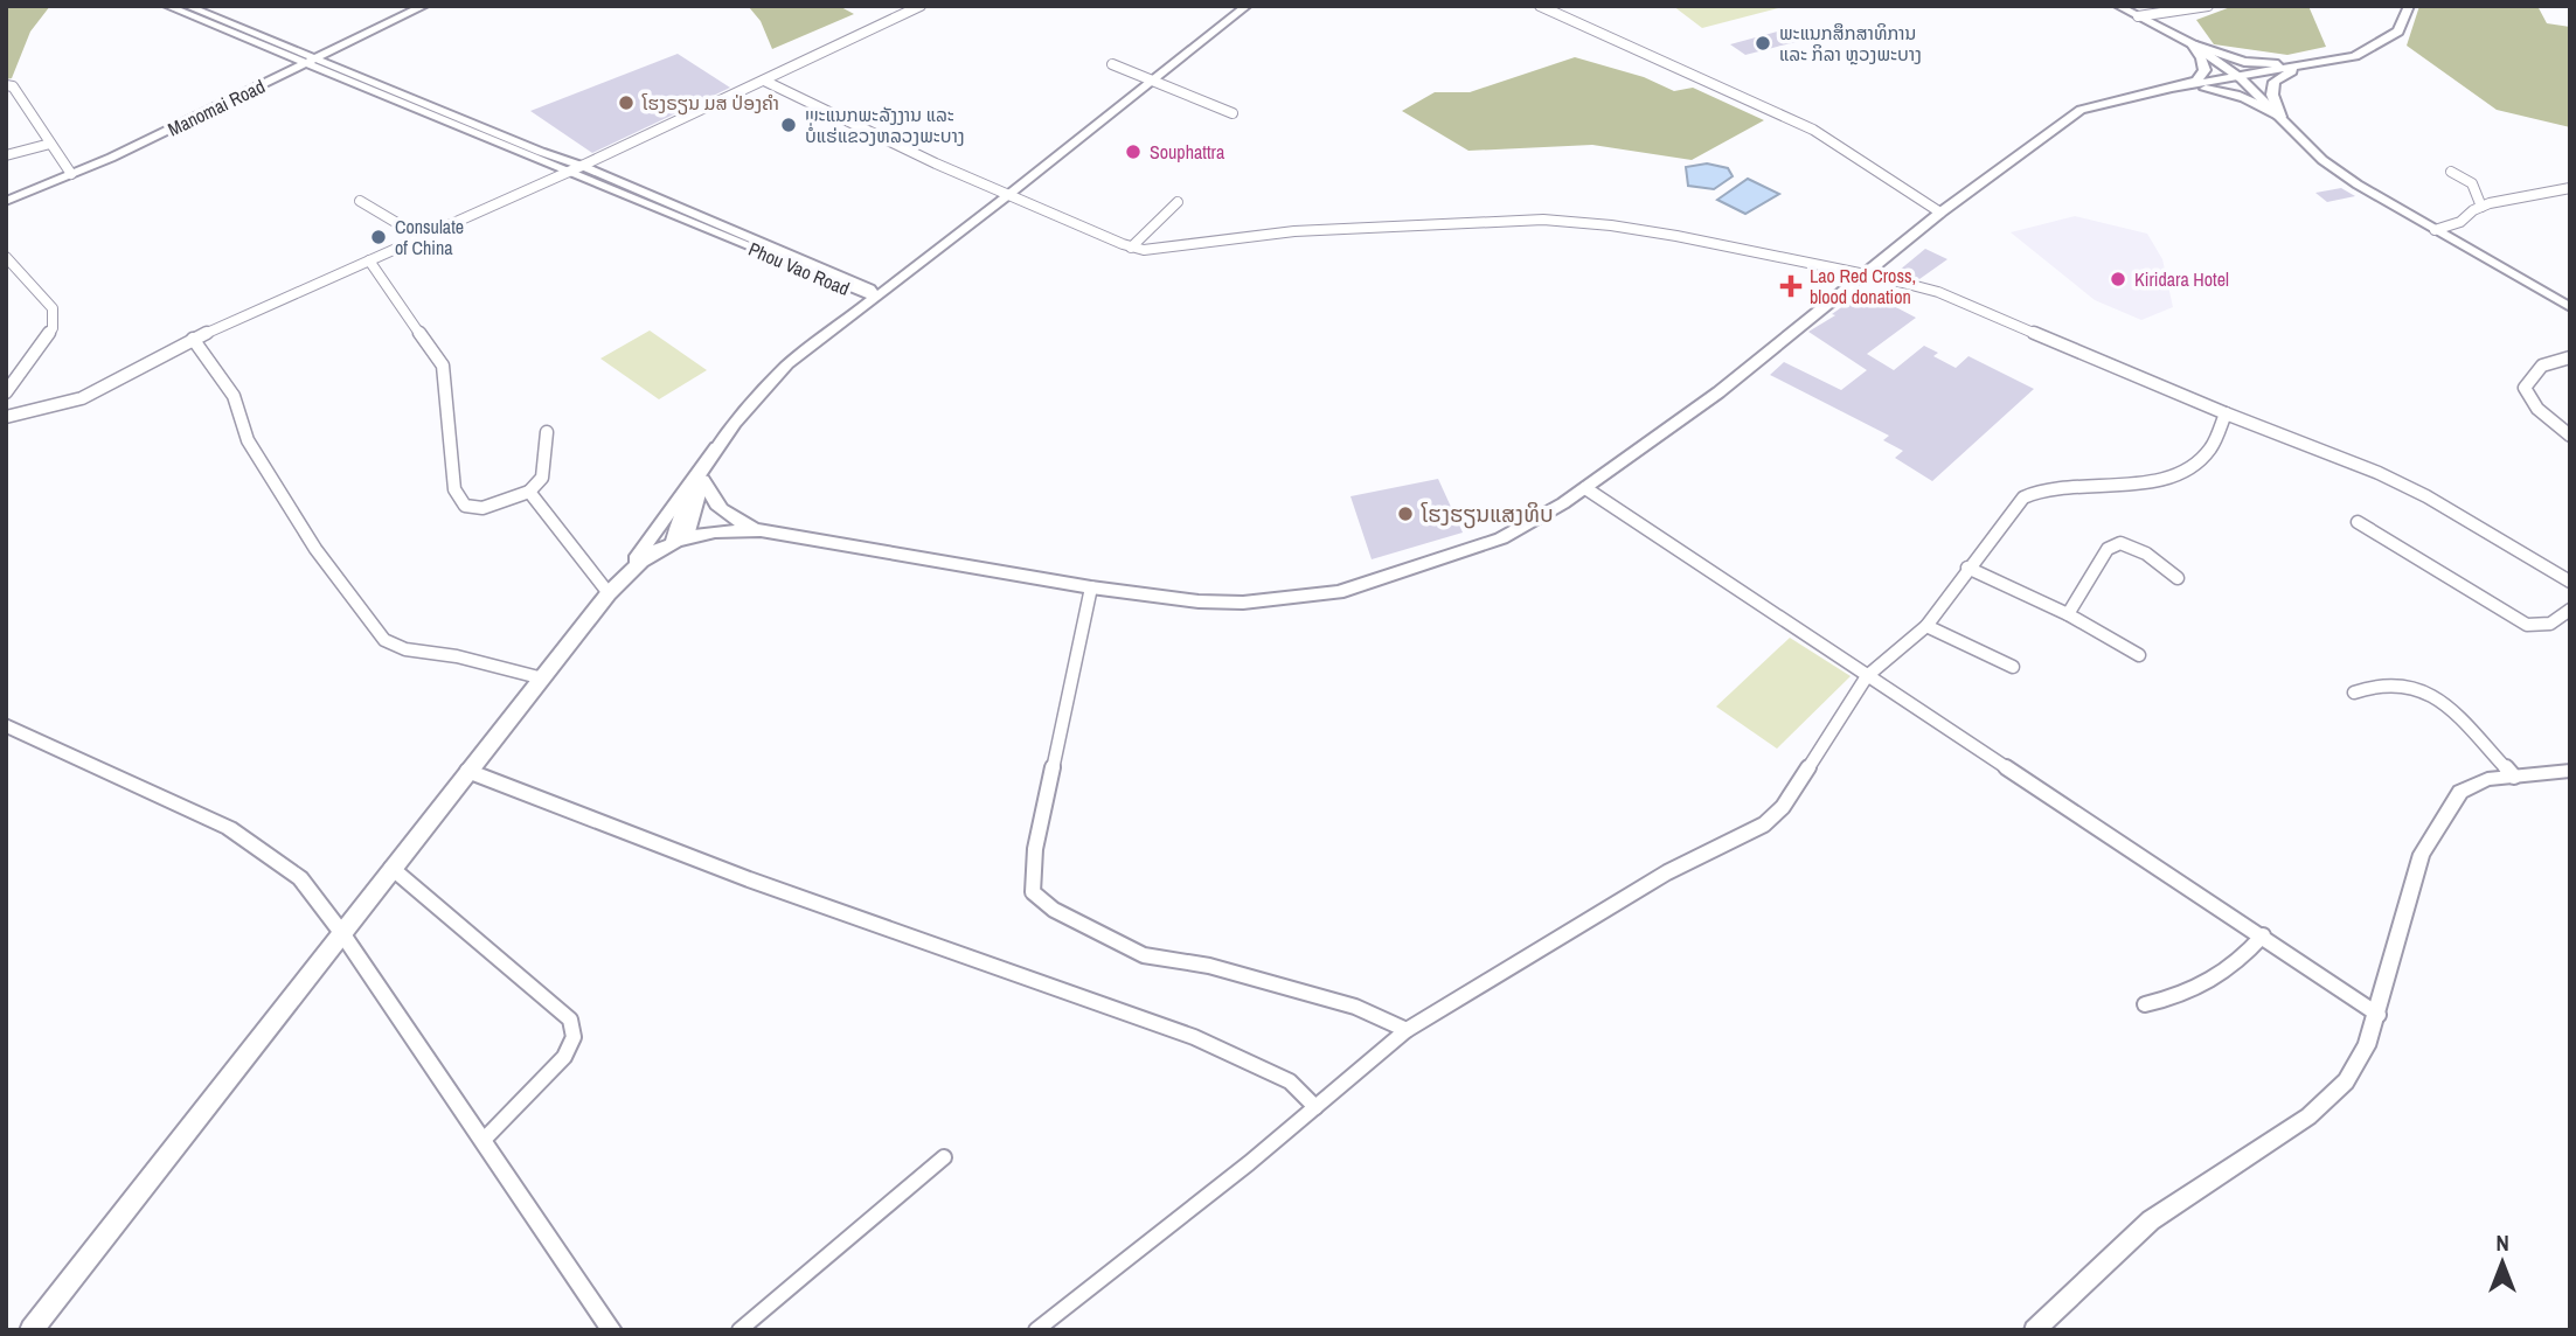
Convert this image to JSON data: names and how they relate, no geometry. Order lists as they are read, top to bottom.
{
  "streets": {
    "street": ["Manomai Road", "Phou Vao Road"]
  },
  "crossings": [
    ["Manomai Road", "Phou Vao Road"]
  ],
  "places": {
    "other": [
      "ພະແນກສຶກສາທິການ ແລະ ກິລາ ຫຼວງພະບາງ",
      "ໂຮງຣຽນ ມສ ປ່ອງຄຳ",
      "ພະແນກພະລັງງານ ແລະ ບໍ່ແຮ່ແຂວງຫລວງພະບາງ",
      "Souphattra",
      "Consulate of China",
      "Kiridara Hotel",
      "ໂຮງຮຽນແສງທິບ"
    ],
    "health": ["Lao Red Cross, blood donation"]
  },
  "north": "top"
}
